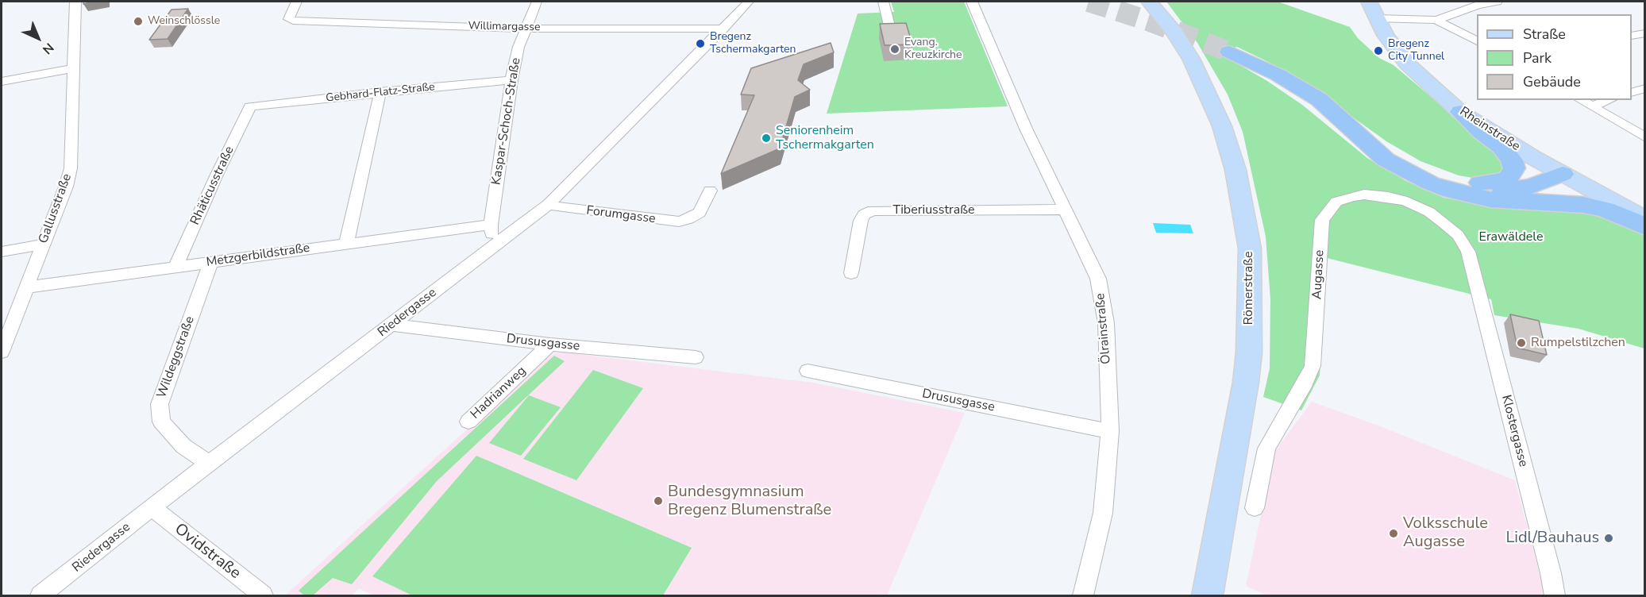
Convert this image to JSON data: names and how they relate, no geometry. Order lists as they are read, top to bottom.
{
  "streets": {
    "main road": ["Rheinstraße", "Römerstraße"],
    "street": [
      "Willimargasse",
      "Gebhard-Flatz-Straße",
      "Kaspar-Schoch-Straße",
      "Rhäticusstraße",
      "Gallusstraße",
      "Tiberiusstraße",
      "Forumgasse",
      "Metzgerbildstraße",
      "Augasse",
      "Riedergasse",
      "Ölrainstraße",
      "Drususgasse",
      "Wildeggstraße",
      "Hadrianweg",
      "Klostergasse",
      "Ovidstraße"
    ]
  },
  "crossings": [
    ["Willimargasse", "Kaspar-Schoch-Straße"],
    ["Willimargasse", "Riedergasse"],
    ["Gebhard-Flatz-Straße", "Kaspar-Schoch-Straße"],
    ["Gebhard-Flatz-Straße", "Rhäticusstraße"],
    ["Kaspar-Schoch-Straße", "Metzgerbildstraße"],
    ["Kaspar-Schoch-Straße", "Riedergasse"],
    ["Rhäticusstraße", "Metzgerbildstraße"],
    ["Gallusstraße", "Metzgerbildstraße"],
    ["Tiberiusstraße", "Ölrainstraße"],
    ["Forumgasse", "Riedergasse"],
    ["Metzgerbildstraße", "Wildeggstraße"],
    ["Augasse", "Klostergasse"],
    ["Riedergasse", "Drususgasse"],
    ["Riedergasse", "Wildeggstraße"],
    ["Riedergasse", "Ovidstraße"],
    ["Ölrainstraße", "Drususgasse"],
    ["Drususgasse", "Hadrianweg"]
  ],
  "parks": ["Erawäldele"],
  "places": [
    "Weinschlössle",
    "Bregenz Tschermakgarten",
    "Evang. Kreuzkirche",
    "Bregenz City Tunnel",
    "Seniorenheim Tschermakgarten",
    "Rumpelstilzchen",
    "Bundesgymnasium Bregenz Blumenstraße",
    "Volksschule Augasse",
    "Lidl/Bauhaus"
  ],
  "legend": ["Straße", "Park", "Gebäude"],
  "north": "bottom right"
}
